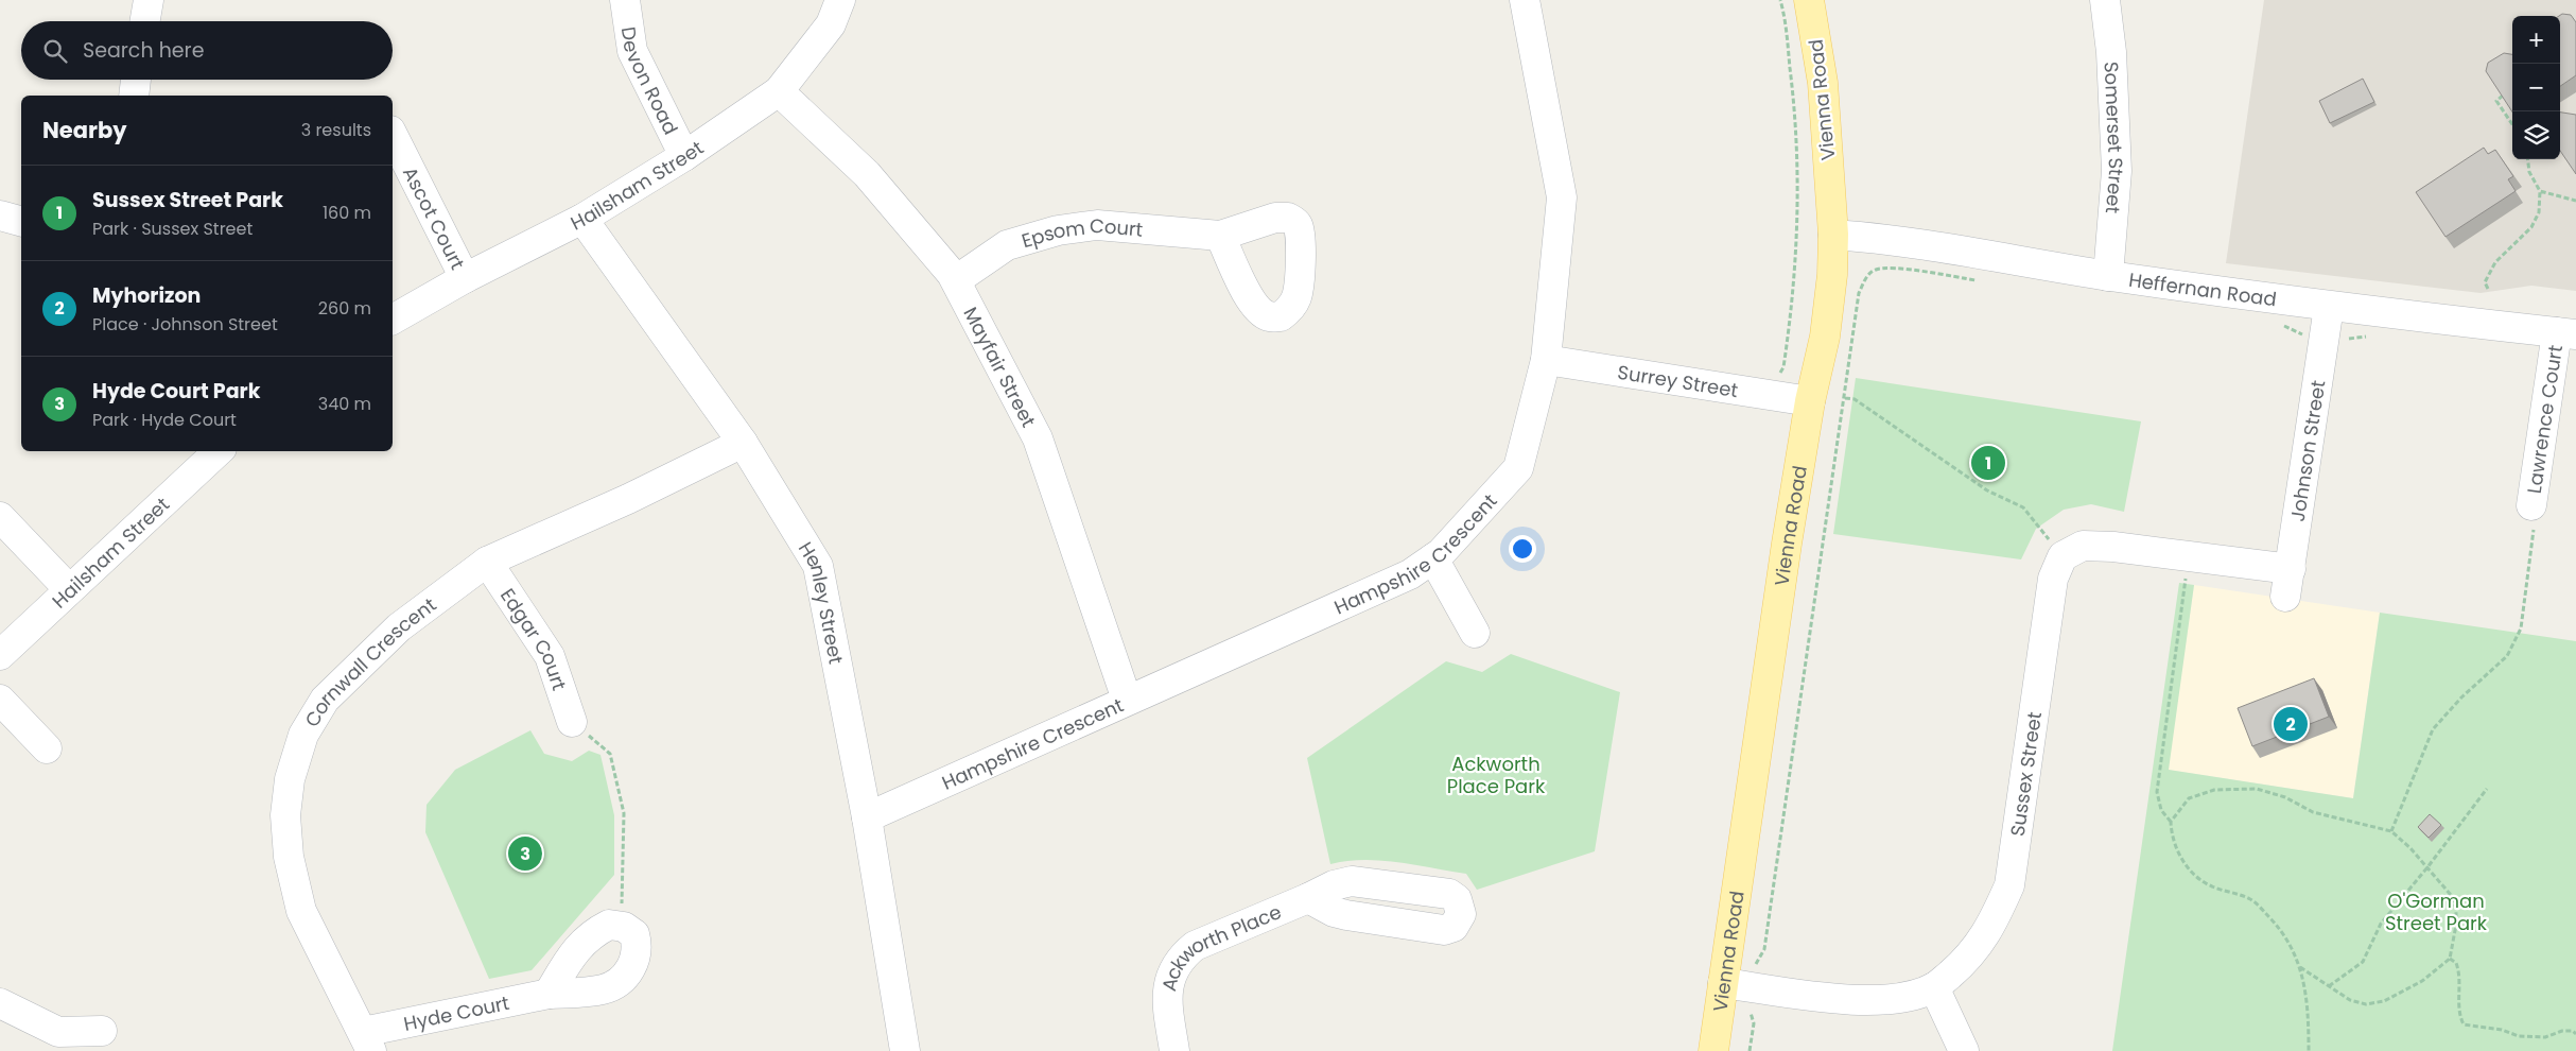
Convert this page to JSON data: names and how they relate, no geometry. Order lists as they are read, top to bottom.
{
  "streets": {
    "main road": ["Vienna Road"],
    "street": [
      "Devon Road",
      "Somerset Street",
      "Hailsham Street",
      "Ascot Court",
      "Epsom Court",
      "Heffernan Road",
      "Mayfair Street",
      "Surrey Street",
      "Lawrence Court",
      "Johnson Street",
      "Hampshire Crescent",
      "Henley Street",
      "Edgar Court",
      "Cornwall Crescent",
      "Sussex Street",
      "Ackworth Place",
      "Hyde Court"
    ]
  },
  "crossings": [
    ["Devon Road", "Hailsham Street"],
    ["Vienna Road", "Heffernan Road"],
    ["Vienna Road", "Surrey Street"],
    ["Vienna Road", "Sussex Street"],
    ["Somerset Street", "Heffernan Road"],
    ["Hailsham Street", "Ascot Court"],
    ["Hailsham Street", "Mayfair Street"],
    ["Hailsham Street", "Henley Street"],
    ["Epsom Court", "Mayfair Street"],
    ["Heffernan Road", "Lawrence Court"],
    ["Heffernan Road", "Johnson Street"],
    ["Mayfair Street", "Hampshire Crescent"],
    ["Surrey Street", "Hampshire Crescent"],
    ["Hampshire Crescent", "Henley Street"],
    ["Henley Street", "Cornwall Crescent"],
    ["Edgar Court", "Cornwall Crescent"],
    ["Cornwall Crescent", "Hyde Court"]
  ],
  "parks": ["Ackworth Place Park", "O'Gorman Street Park"],
  "page": {
    "map_buttons": ["+", "−"],
    "search": "Search here",
    "heading": ["Nearby", "3 results"],
    "list": [
      {
        "mark": "1",
        "name": "Sussex Street Park",
        "note": "Park · Sussex Street",
        "value": "160 m"
      },
      {
        "mark": "2",
        "name": "Myhorizon",
        "note": "Place · Johnson Street",
        "value": "260 m"
      },
      {
        "mark": "3",
        "name": "Hyde Court Park",
        "note": "Park · Hyde Court",
        "value": "340 m"
      }
    ],
    "pins": ["1", "2", "3"]
  }
}
